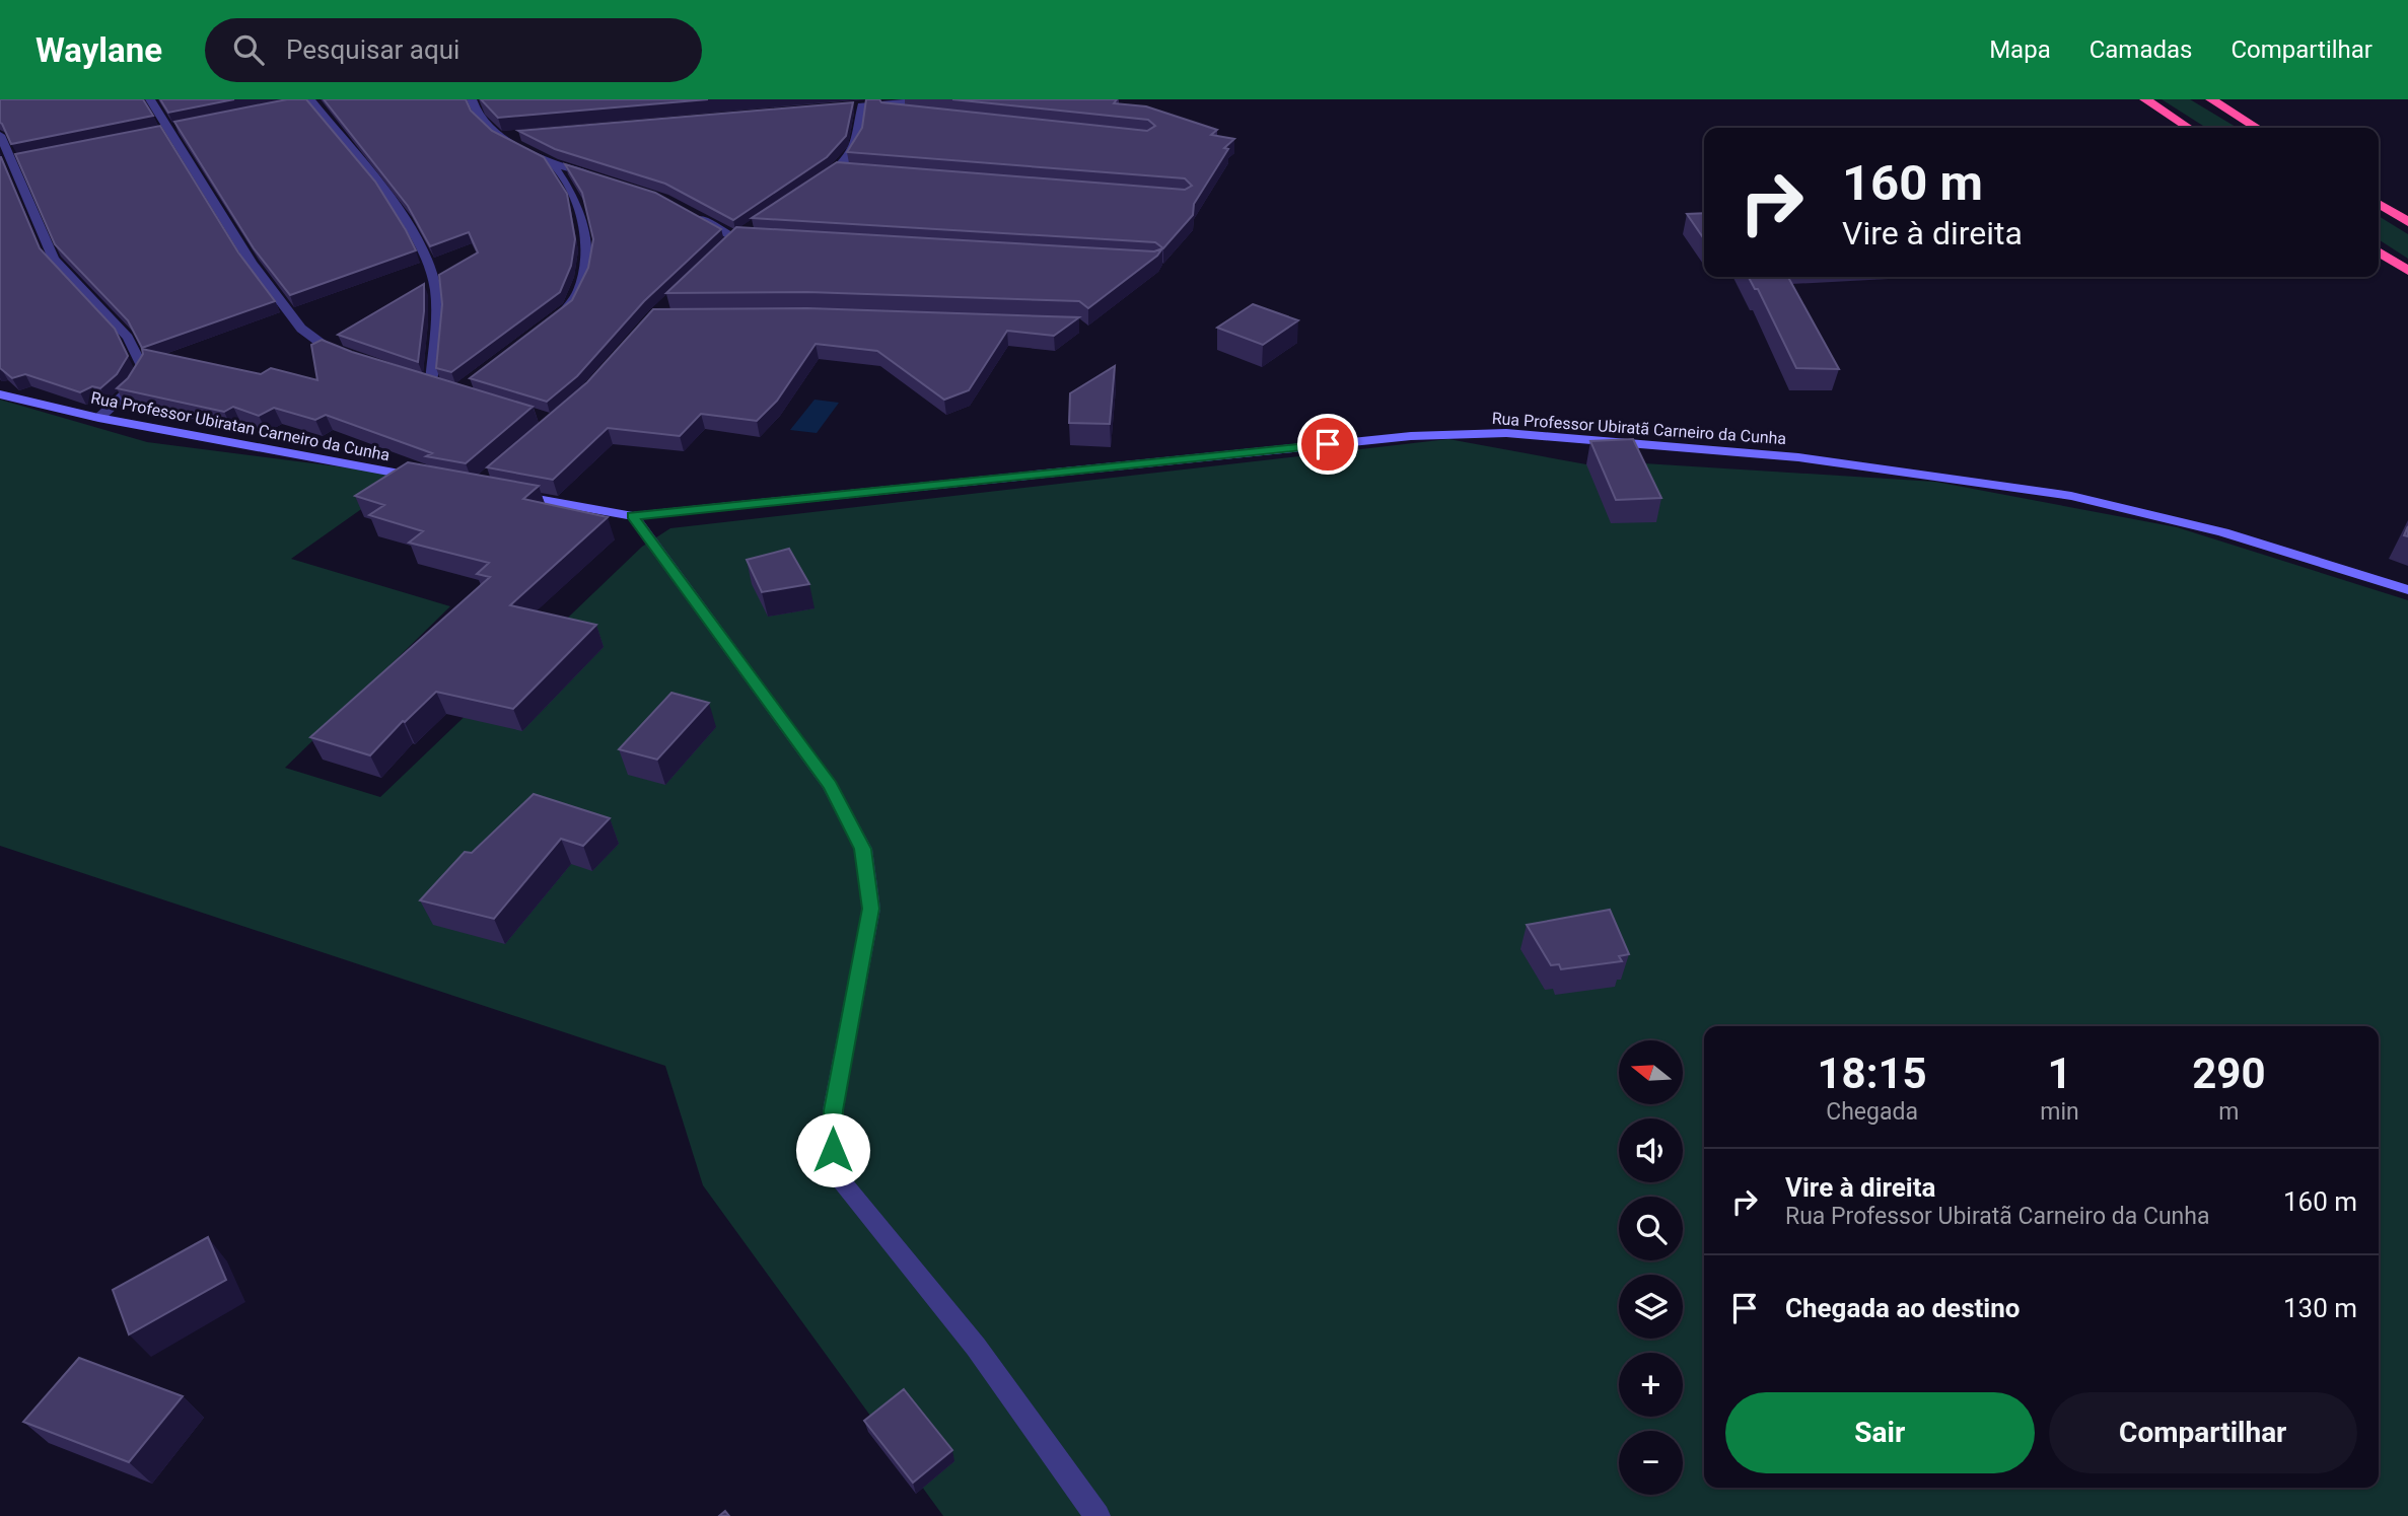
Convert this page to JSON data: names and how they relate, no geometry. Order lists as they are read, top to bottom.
{
  "streets": {
    "street": ["Rua Professor Ubiratan Carneiro da Cunha", "Rua Professor Ubiratã Carneiro da Cunha"]
  },
  "north": "left",
  "page": {
    "header": "Waylane",
    "search": "Pesquisar aqui",
    "nav": ["Mapa", "Camadas", "Compartilhar"],
    "turn": ["160 m", "Vire à direita"],
    "eta": [
      "18:15",
      "Chegada",
      "1",
      "min",
      "290",
      "m"
    ],
    "map_buttons": ["+", "−"],
    "list": [
      {
        "name": "Vire à direita",
        "note": "Rua Professor Ubiratã Carneiro da Cunha",
        "value": "160 m"
      },
      {
        "name": "Chegada ao destino",
        "value": "130 m"
      }
    ],
    "buttons": ["Sair", "Compartilhar"]
  }
}
